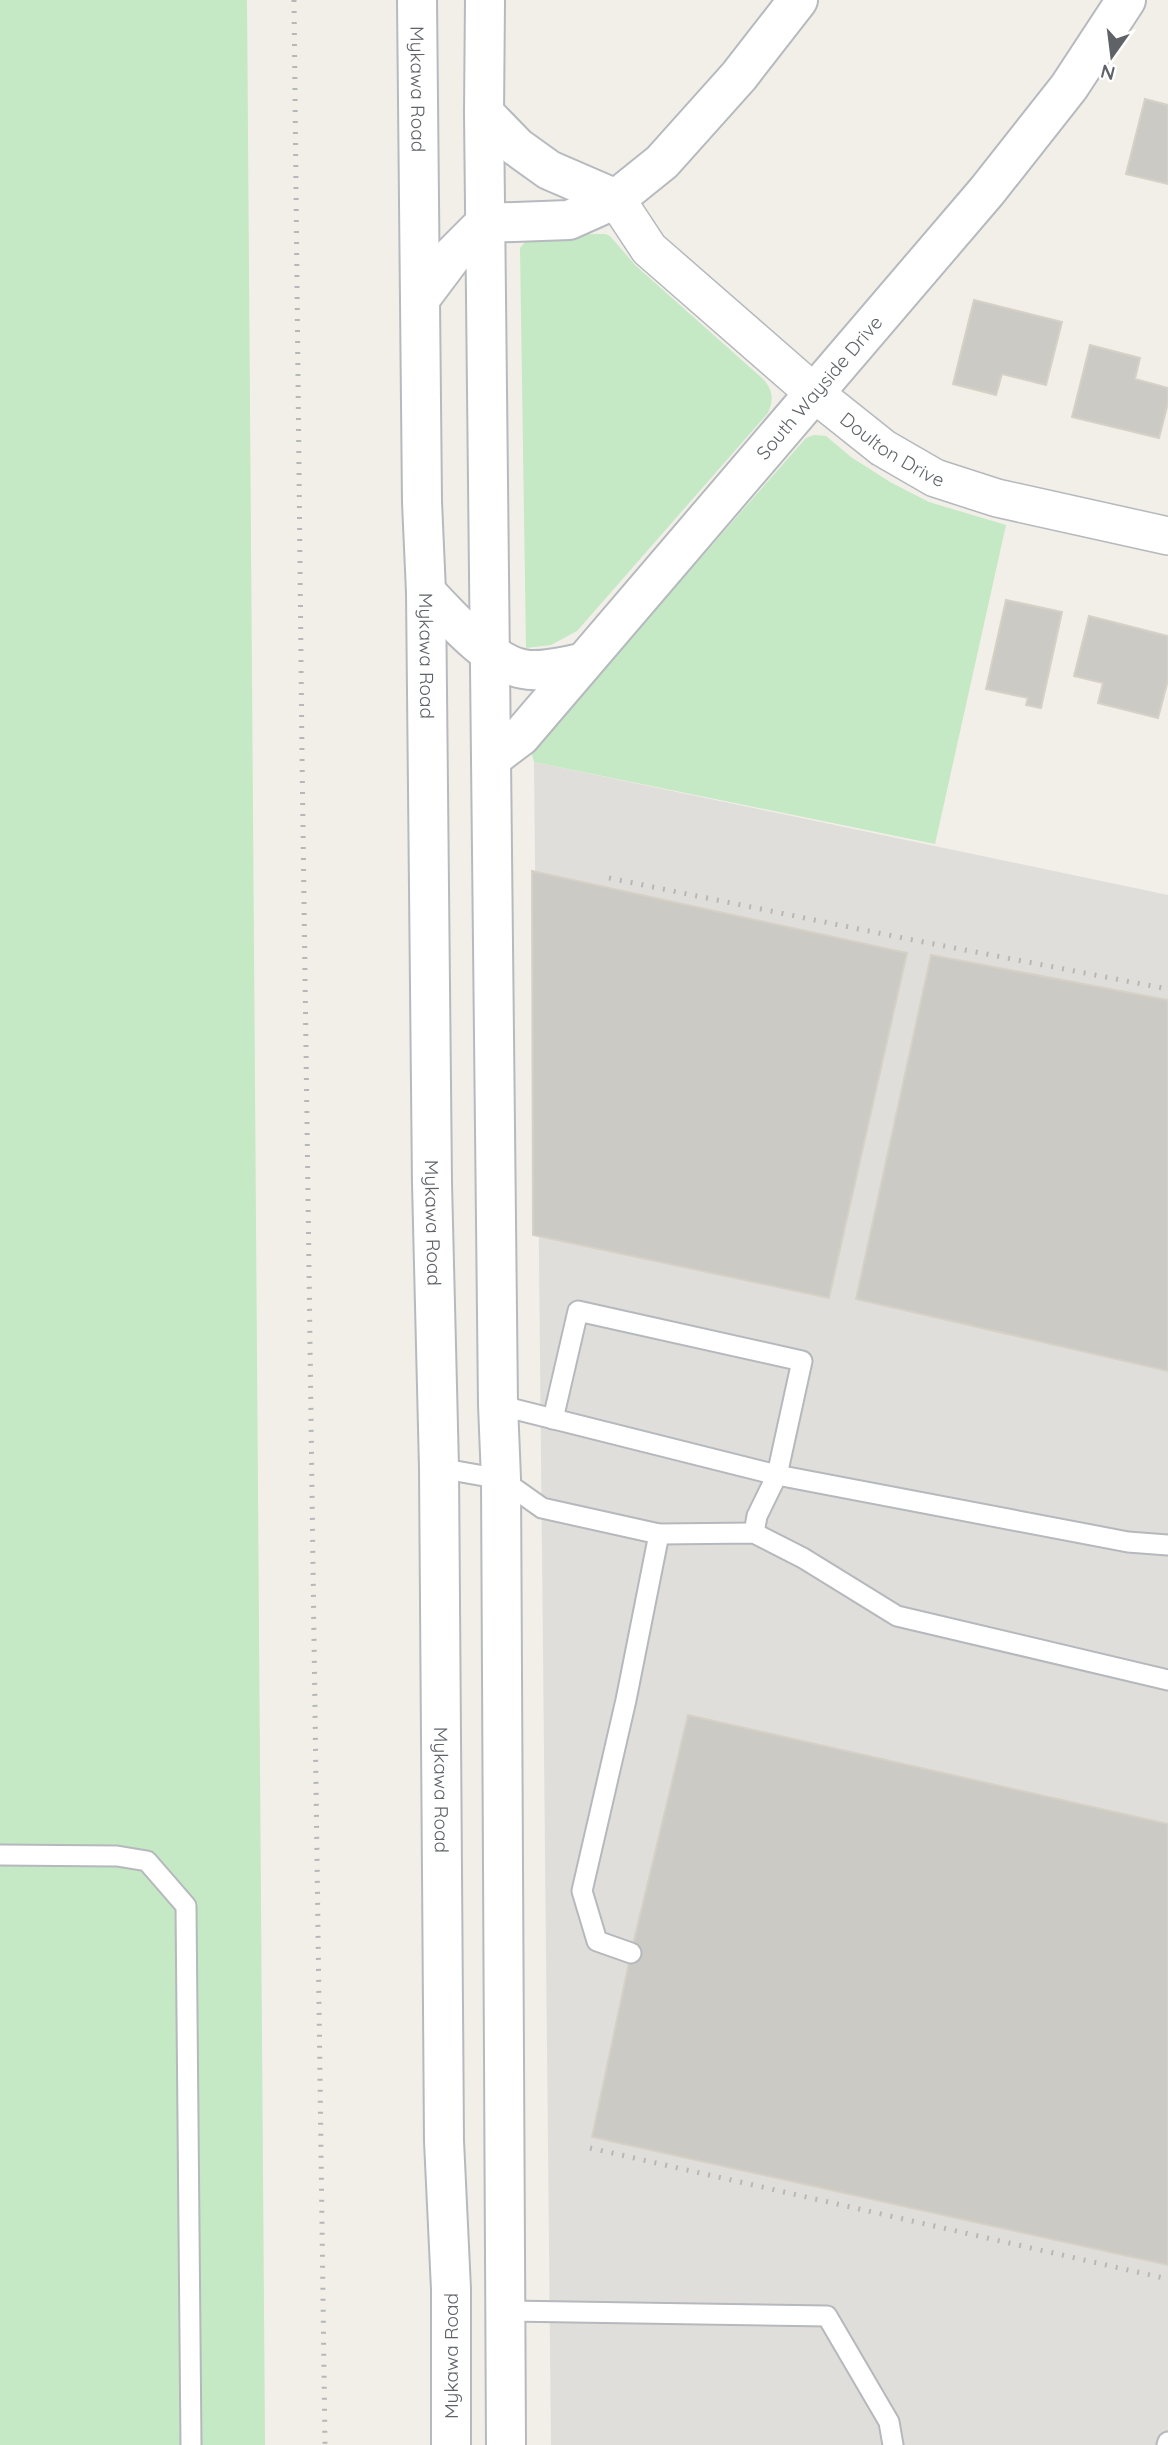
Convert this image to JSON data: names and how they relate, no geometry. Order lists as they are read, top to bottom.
{
  "streets": {
    "main road": ["Mykawa Road", "South Wayside Drive"],
    "street": ["Doulton Drive"]
  },
  "crossings": [
    ["South Wayside Drive", "Doulton Drive"]
  ],
  "north": "bottom"
}
